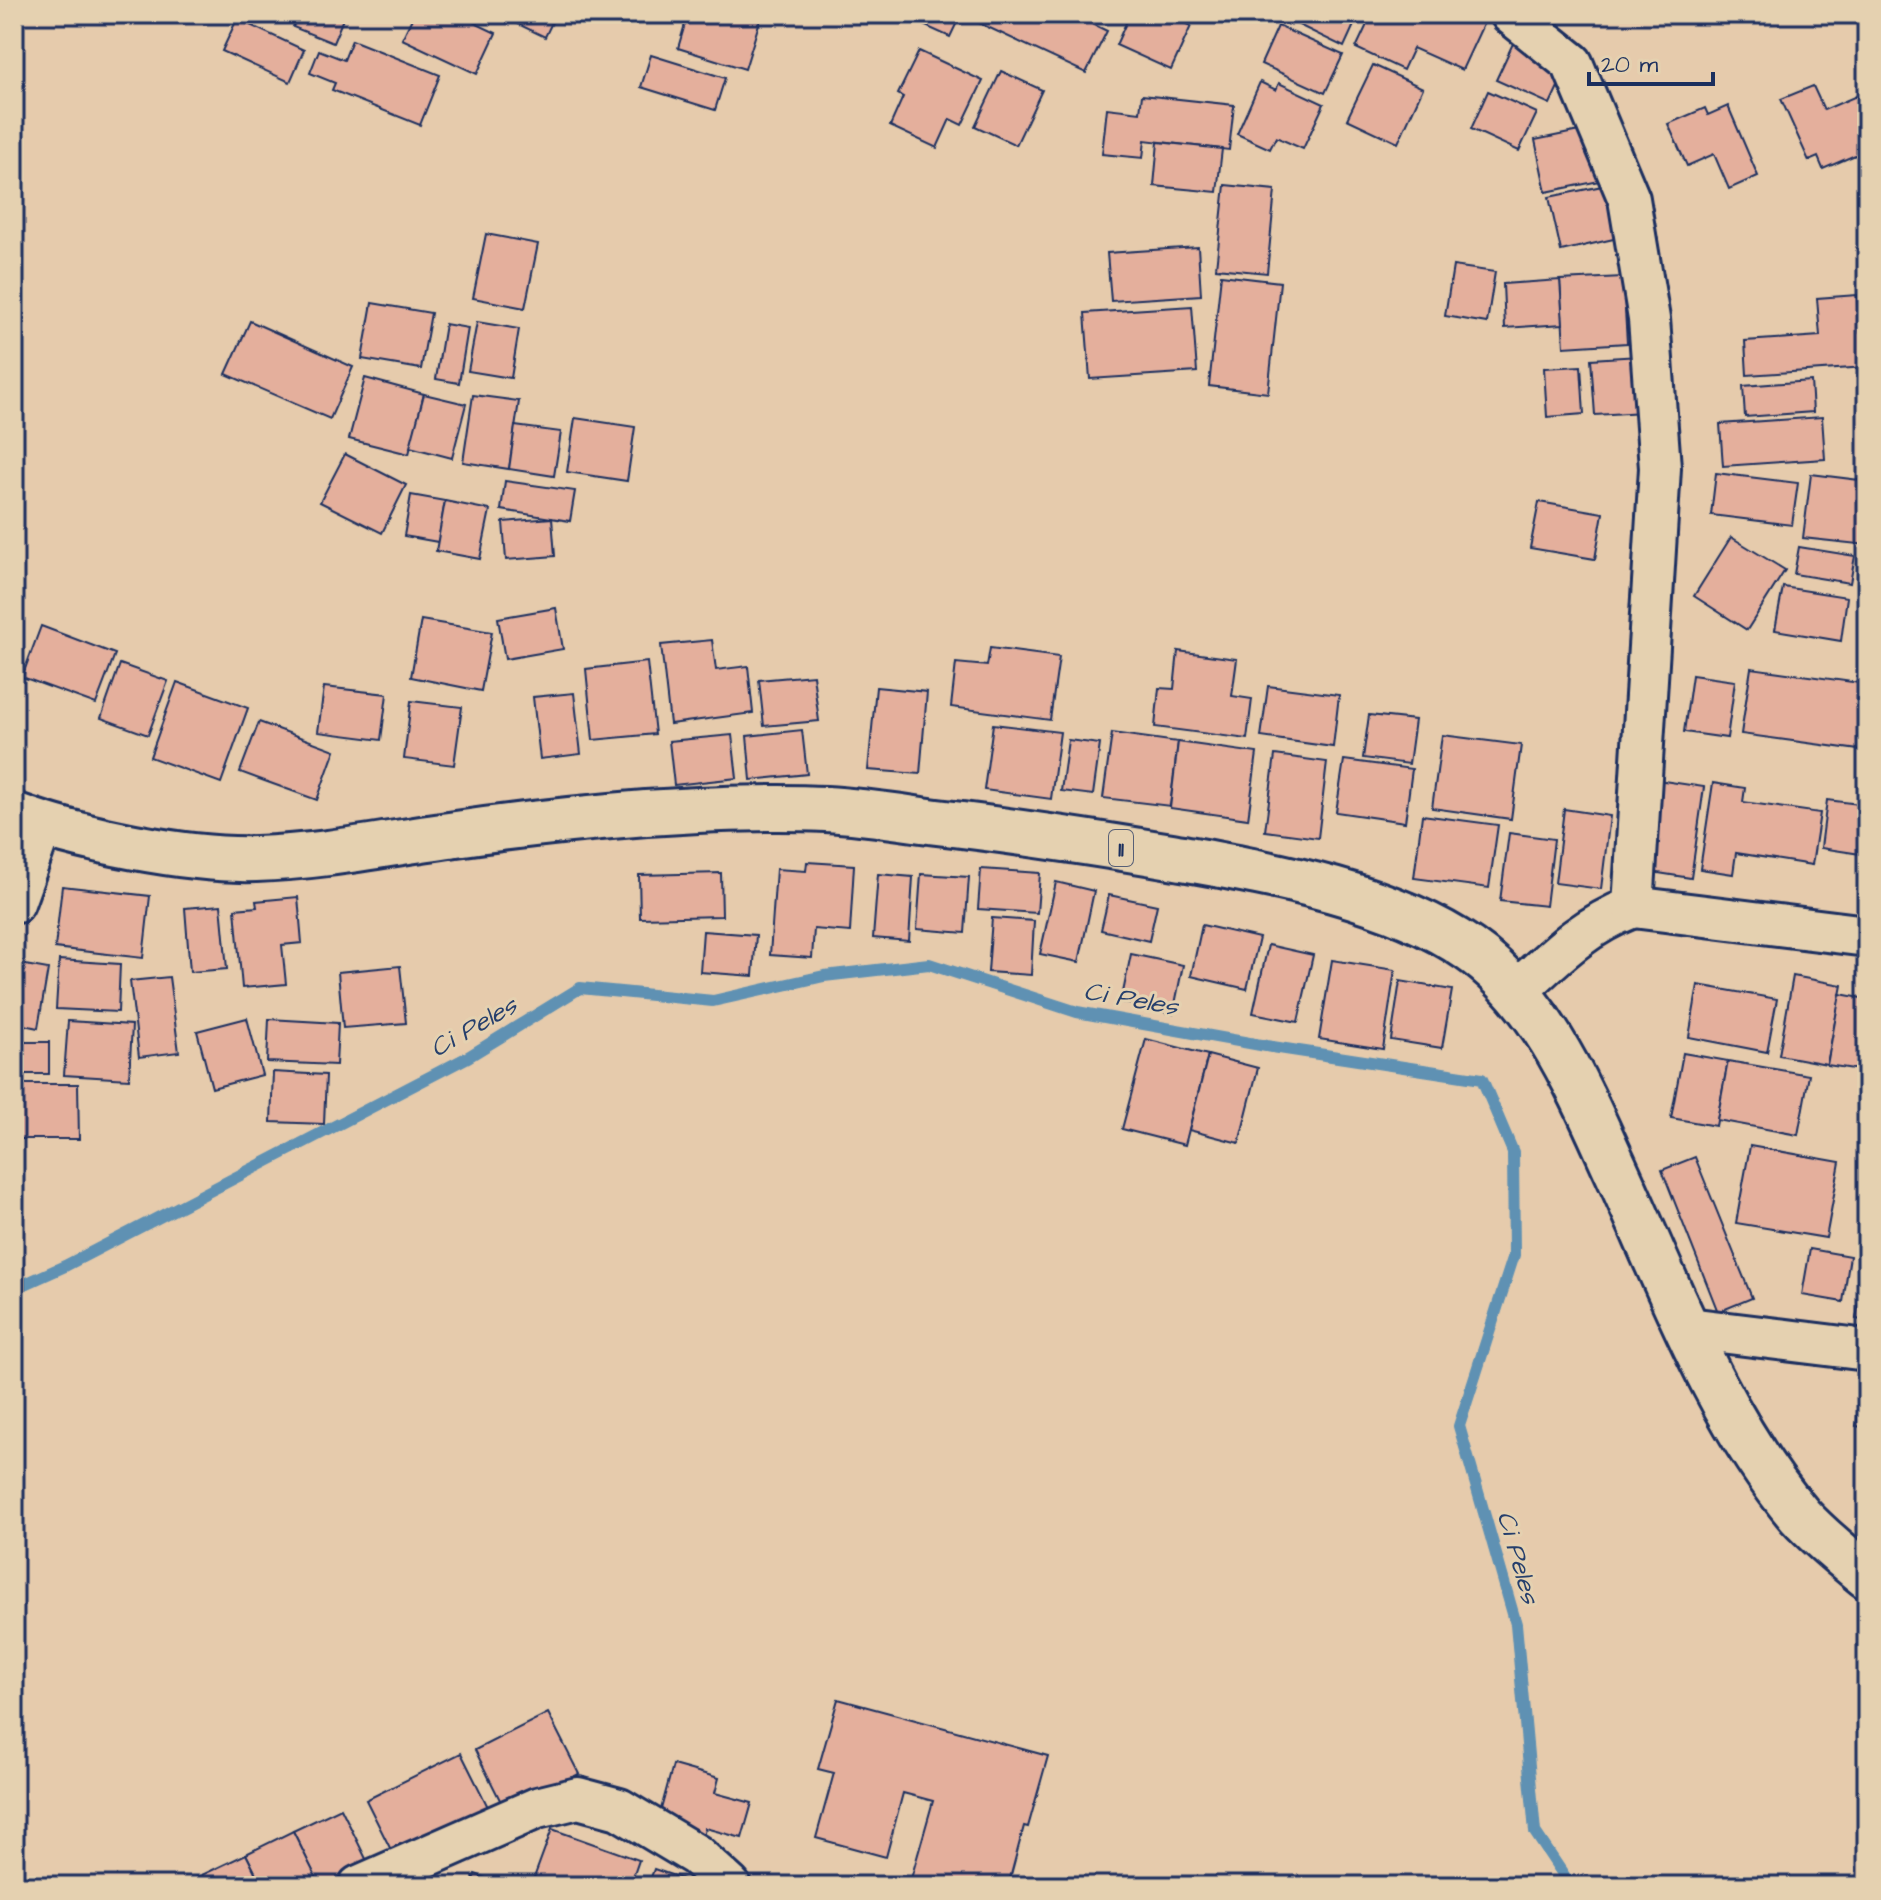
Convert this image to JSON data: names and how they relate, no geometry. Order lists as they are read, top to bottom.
{
  "streets": {
    "highway": ["11"]
  },
  "water": ["Ci Peles"],
  "scale_bar": "20 m"
}
